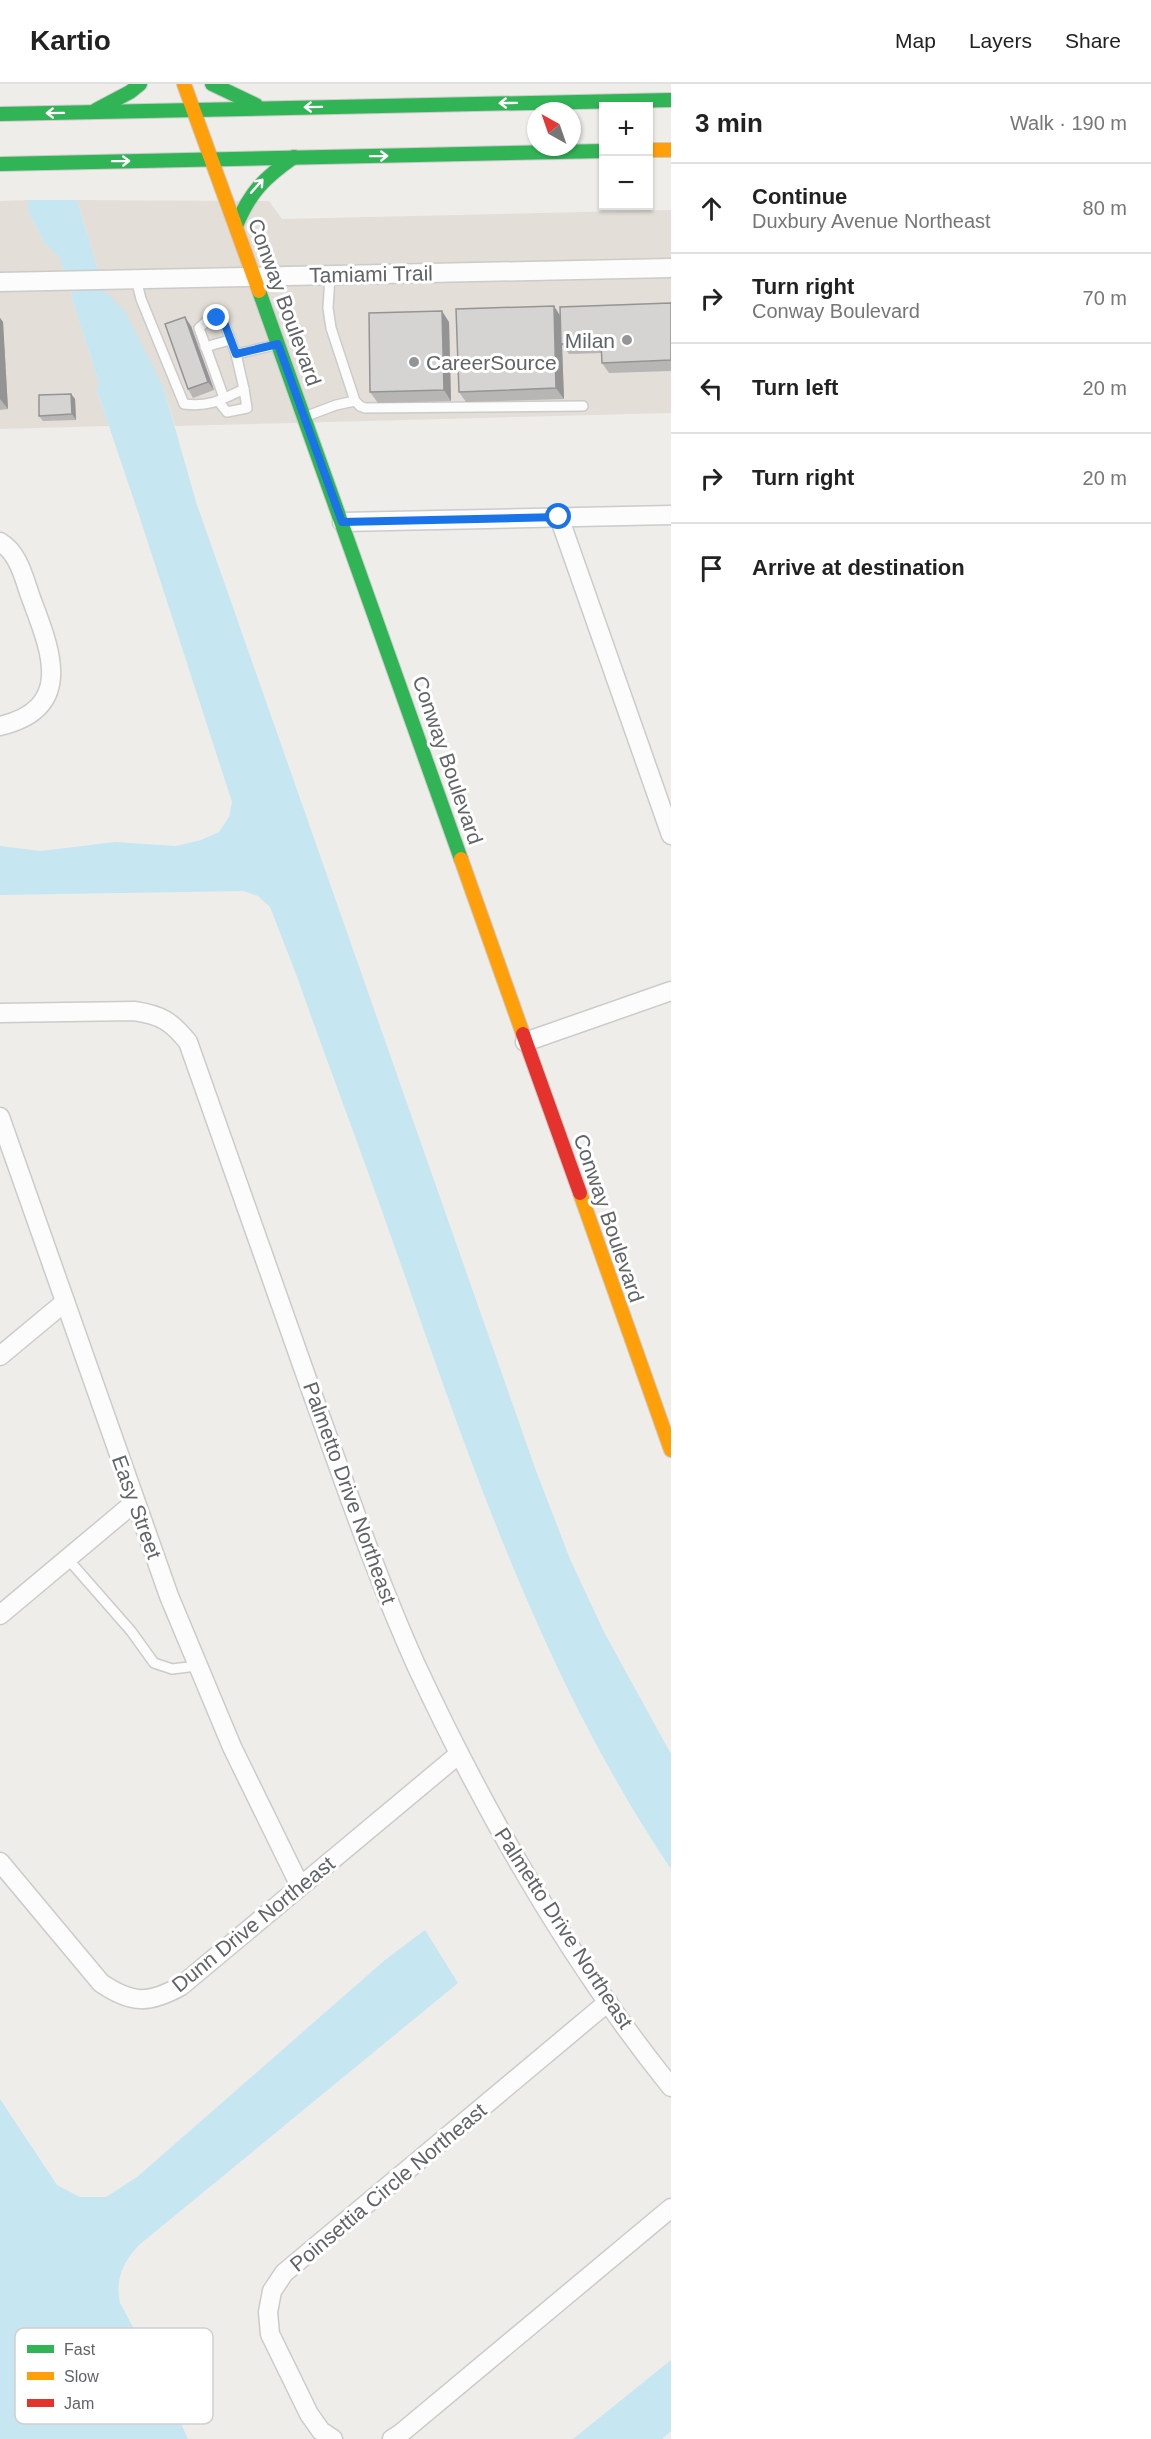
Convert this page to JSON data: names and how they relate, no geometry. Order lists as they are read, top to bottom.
{
  "streets": {
    "main road": ["Conway Boulevard"],
    "street": [
      "Tamiami Trail",
      "Palmetto Drive Northeast",
      "Easy Street",
      "Dunn Drive Northeast",
      "Poinsettia Circle Northeast"
    ]
  },
  "crossings": [
    ["Tamiami Trail", "Conway Boulevard"],
    ["Palmetto Drive Northeast", "Dunn Drive Northeast"],
    ["Palmetto Drive Northeast", "Poinsettia Circle Northeast"],
    ["Easy Street", "Dunn Drive Northeast"]
  ],
  "places": ["Milan", "CareerSource"],
  "legend": ["Fast", "Slow", "Jam"],
  "north": "top left",
  "page": {
    "header": "Kartio",
    "nav": ["Map", "Layers", "Share"],
    "heading": ["3 min", "Walk · 190 m"],
    "map_buttons": ["+", "−"],
    "list": [
      ["Continue", "Duxbury Avenue Northeast", "80 m"],
      ["Turn right", "Conway Boulevard", "70 m"],
      ["Turn left", "20 m"],
      ["Turn right", "20 m"],
      "Arrive at destination"
    ]
  }
}
